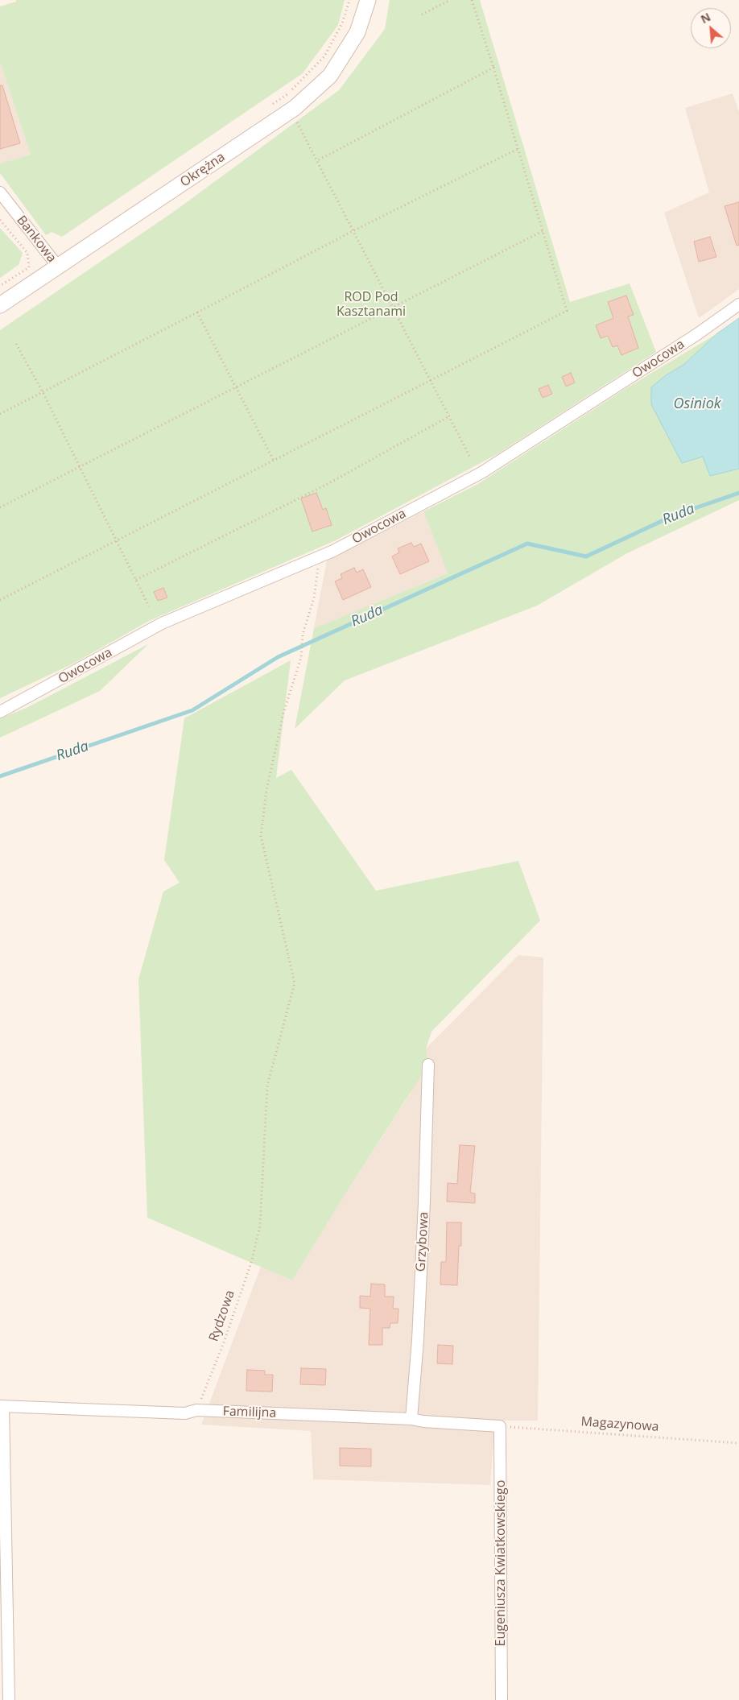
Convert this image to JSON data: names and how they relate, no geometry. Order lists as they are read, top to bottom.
{
  "streets": {
    "street": [
      "Okrężna",
      "Bankowa",
      "Owocowa",
      "Grzybowa",
      "Familijna",
      "Eugeniusza Kwiatkowskiego"
    ],
    "path": ["Rydzowa", "Magazynowa"]
  },
  "crossings": [
    ["Okrężna", "Bankowa"],
    ["Grzybowa", "Familijna"],
    ["Rydzowa", "Familijna"],
    ["Familijna", "Magazynowa"],
    ["Familijna", "Eugeniusza Kwiatkowskiego"],
    ["Magazynowa", "Eugeniusza Kwiatkowskiego"]
  ],
  "water": ["Osiniok", "Ruda"],
  "parks": ["ROD Pod Kasztanami"],
  "north": "top left"
}
